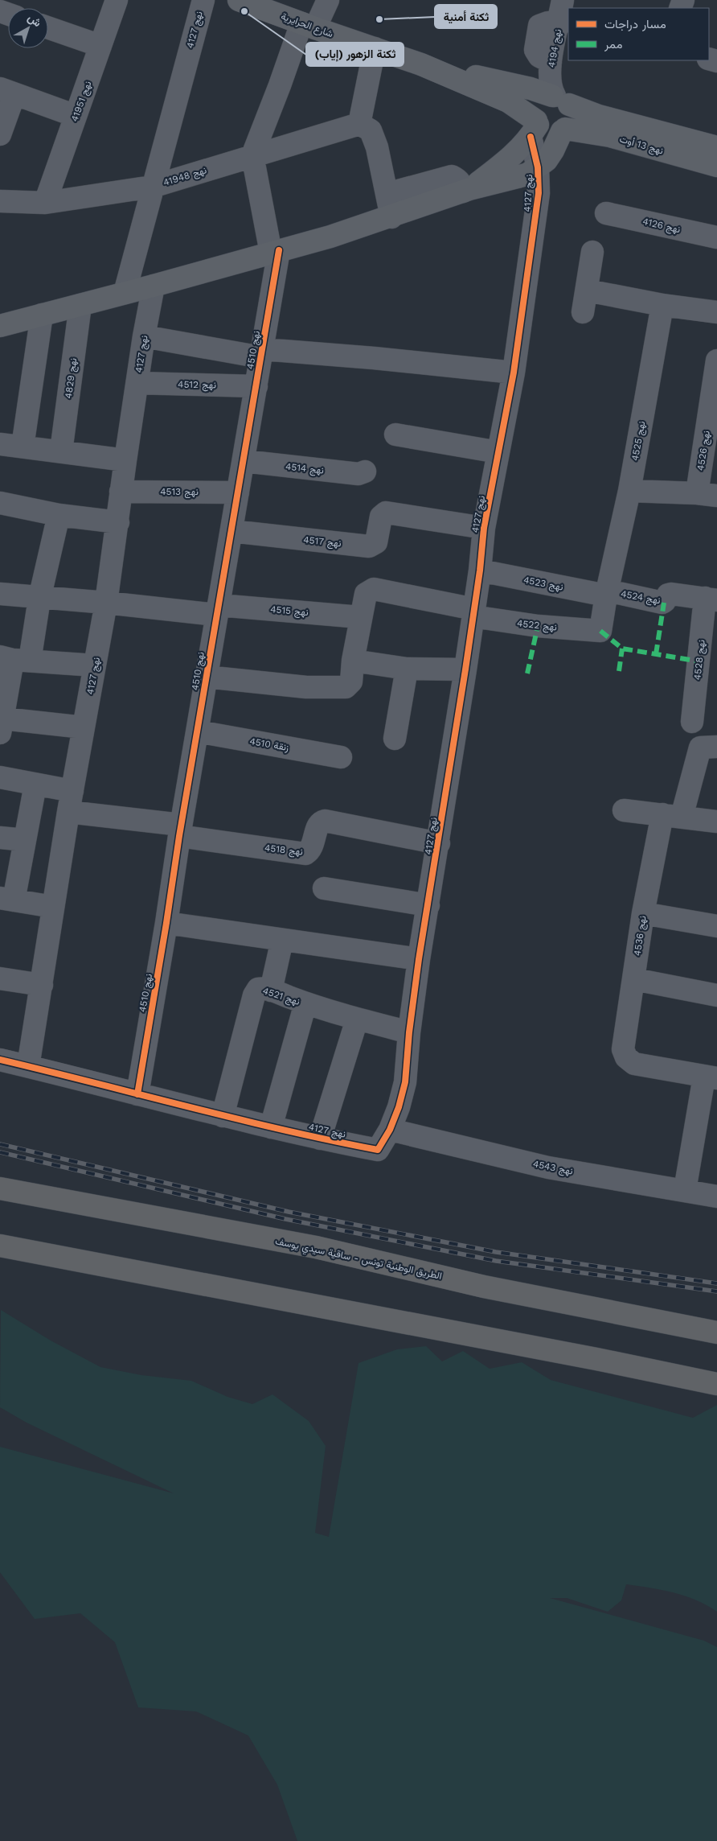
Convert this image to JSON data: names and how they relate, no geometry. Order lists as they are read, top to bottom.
{
  "streets": {
    "highway": ["الطريق الوطنية تونس - ساقية سيدي يوسف"],
    "main road": ["شارع الحرايرية", "نهج 13 أوت"],
    "street": [
      "نهج 4127",
      "نهج 4194",
      "نهج 41951",
      "نهج 41948",
      "نهج 4126",
      "نهج 4510",
      "نهج 4829",
      "نهج 4512",
      "نهج 4525",
      "نهج 4526",
      "نهج 4514",
      "نهج 4513",
      "نهج 4517",
      "نهج 4523",
      "نهج 4524",
      "نهج 4515",
      "نهج 4522",
      "نهج 4528",
      "زنقة 4510",
      "نهج 4518",
      "نهج 4536",
      "نهج 4521",
      "نهج 4543"
    ]
  },
  "crossings": [
    ["شارع الحرايرية", "نهج 4127"],
    ["شارع الحرايرية", "نهج 4194"],
    ["شارع الحرايرية", "نهج 13 أوت"],
    ["نهج 4127", "نهج 4194"],
    ["نهج 4127", "نهج 13 أوت"],
    ["نهج 4127", "نهج 41948"],
    ["نهج 4127", "نهج 4510"],
    ["نهج 4127", "نهج 4512"],
    ["نهج 4127", "نهج 4513"],
    ["نهج 4127", "نهج 4517"],
    ["نهج 4127", "نهج 4523"],
    ["نهج 4127", "نهج 4515"],
    ["نهج 4127", "نهج 4522"],
    ["نهج 4127", "نهج 4518"],
    ["نهج 4127", "نهج 4521"],
    ["نهج 4127", "نهج 4543"],
    ["نهج 4194", "نهج 13 أوت"],
    ["نهج 41951", "نهج 41948"],
    ["نهج 4510", "نهج 4512"],
    ["نهج 4510", "نهج 4514"],
    ["نهج 4510", "نهج 4513"],
    ["نهج 4510", "نهج 4517"],
    ["نهج 4510", "نهج 4515"],
    ["نهج 4510", "زنقة 4510"],
    ["نهج 4510", "نهج 4518"],
    ["نهج 4525", "نهج 4523"],
    ["نهج 4525", "نهج 4524"],
    ["نهج 4525", "نهج 4522"],
    ["نهج 4523", "نهج 4524"],
    ["نهج 4524", "نهج 4528"],
    ["نهج 4515", "نهج 4522"]
  ],
  "places": ["ثكنة الزهور (إياب)", "ثكنة أمنية"],
  "legend": ["مسار دراجات", "ممر"],
  "north": "top right"
}
